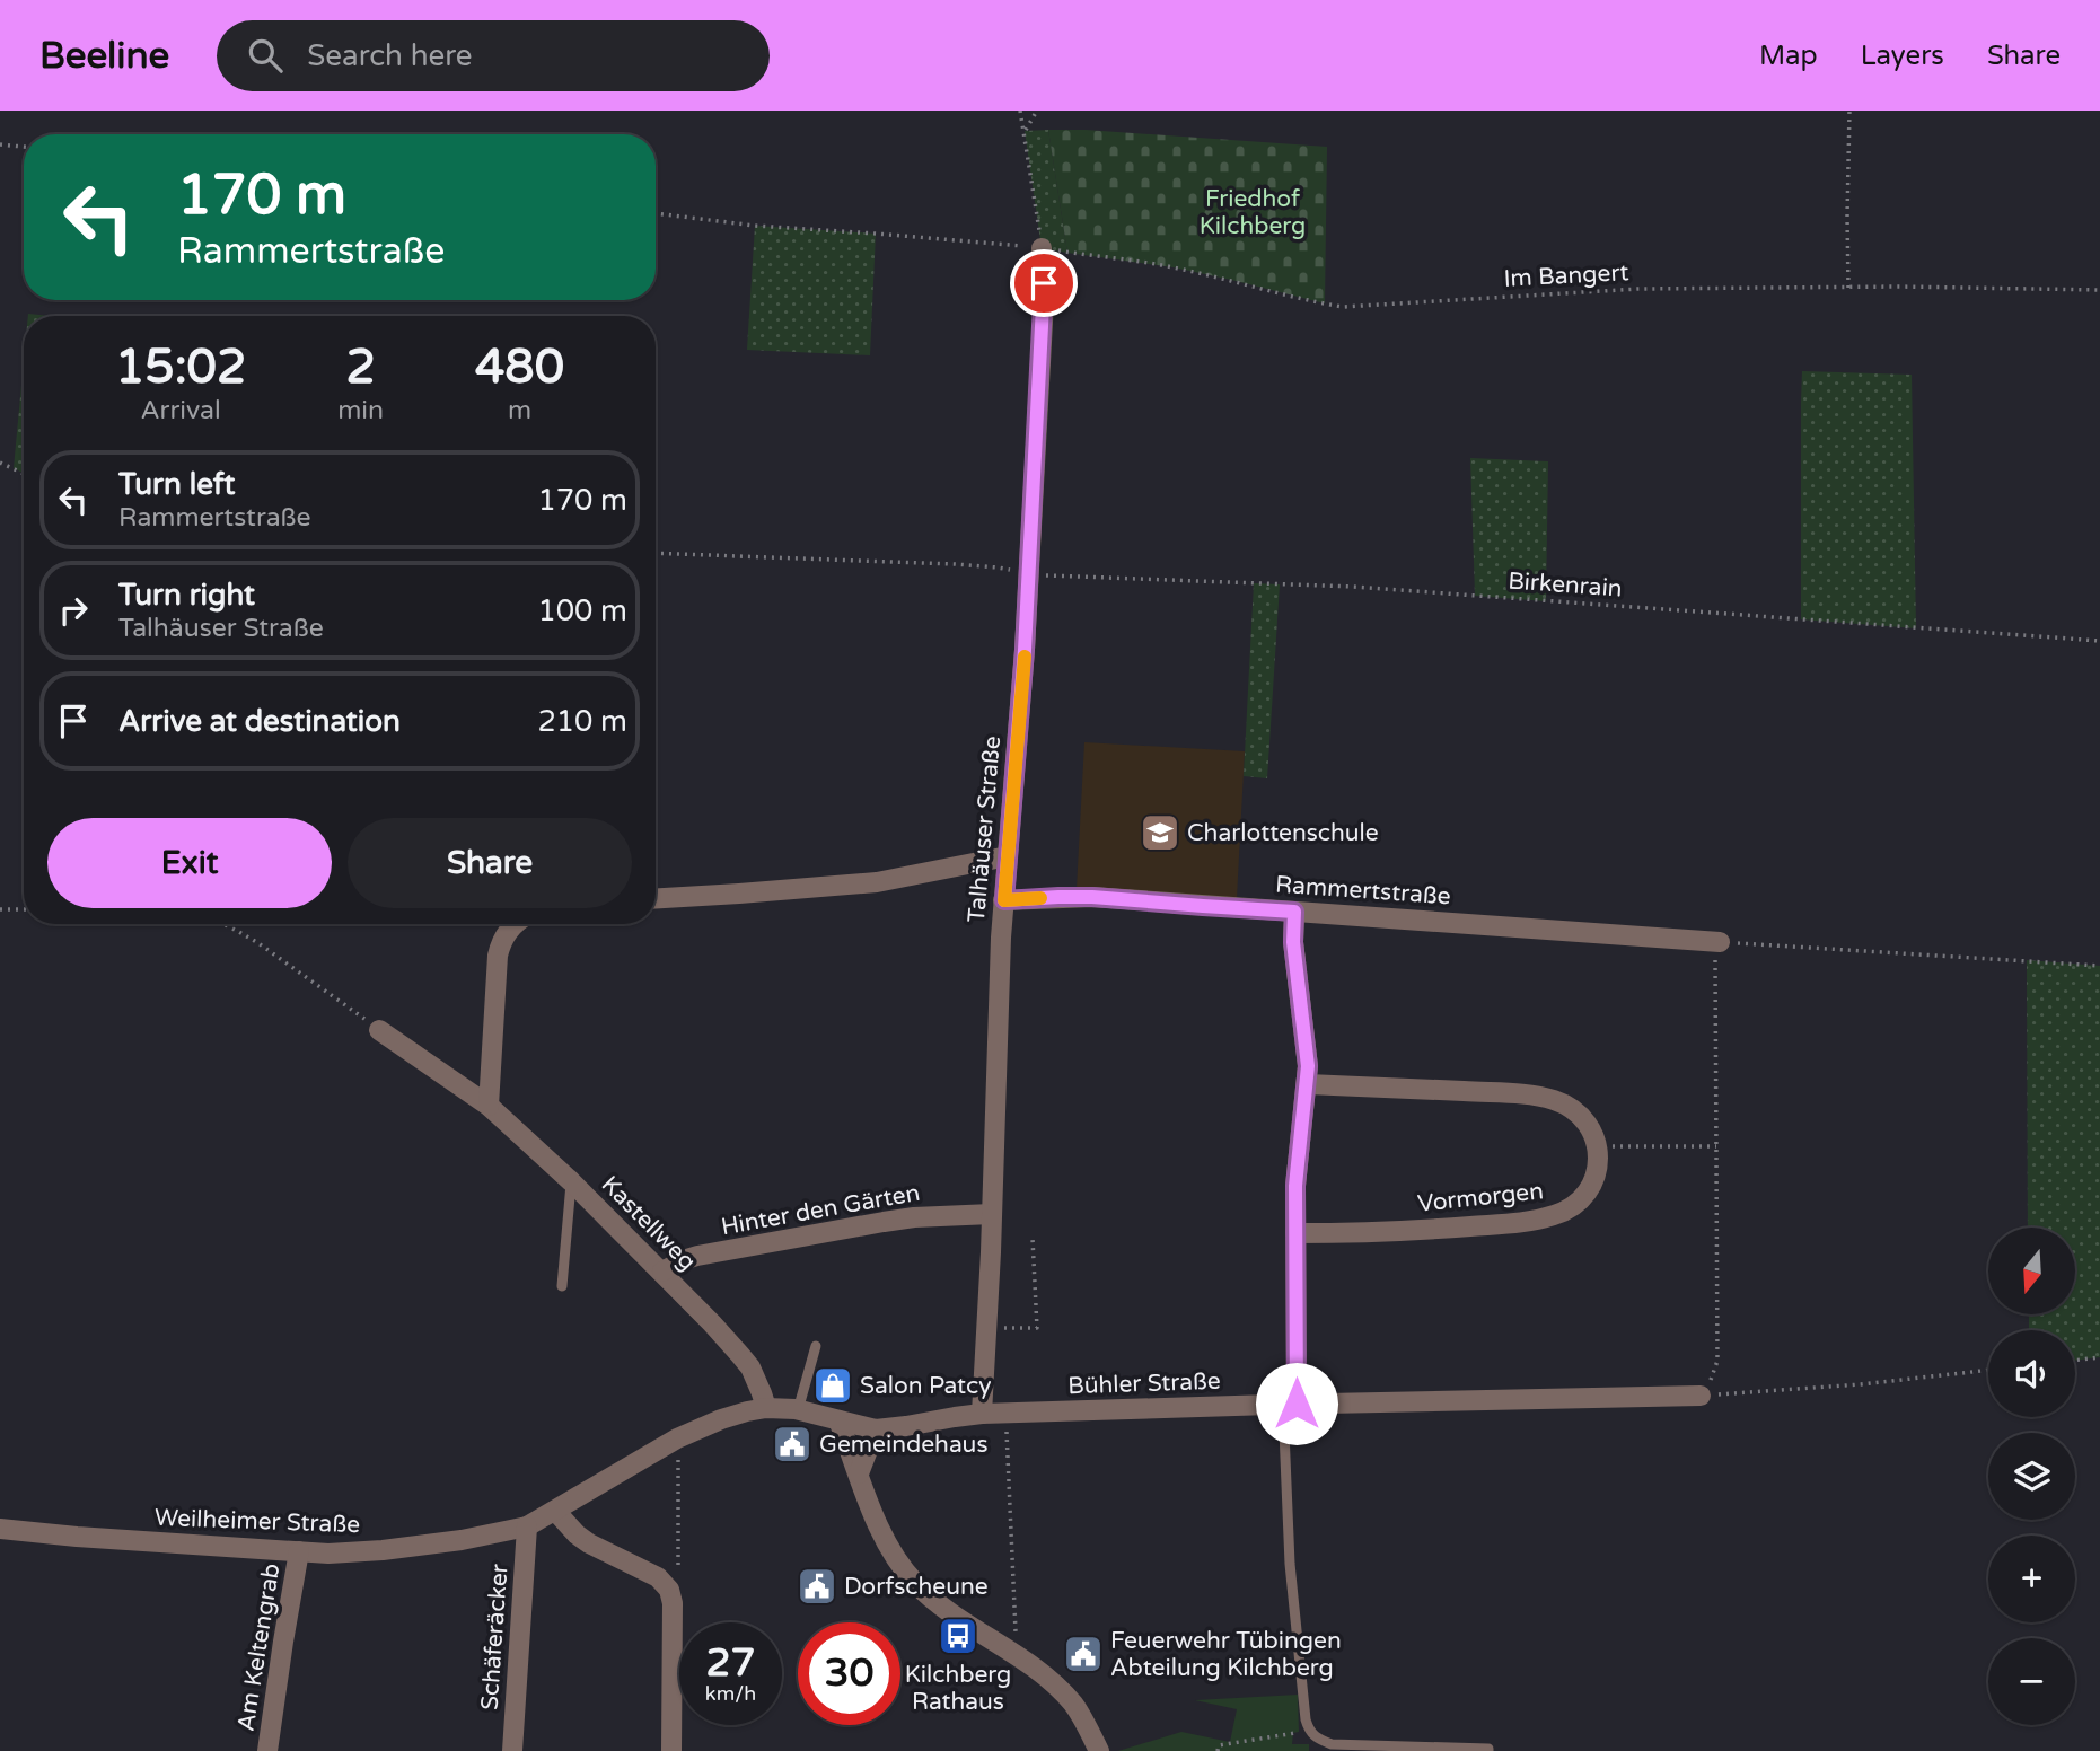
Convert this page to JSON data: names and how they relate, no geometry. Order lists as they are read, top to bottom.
{
  "streets": {
    "street": [
      "Talhäuser Straße",
      "Rammertstraße",
      "Vormorgen",
      "Hinter den Gärten",
      "Kastellweg",
      "Bühler Straße",
      "Weilheimer Straße",
      "Schäferäcker",
      "Am Keltengrab"
    ],
    "path": ["Im Bangert", "Birkenrain"]
  },
  "crossings": [
    ["Im Bangert", "Talhäuser Straße"],
    ["Birkenrain", "Talhäuser Straße"],
    ["Talhäuser Straße", "Rammertstraße"],
    ["Talhäuser Straße", "Hinter den Gärten"],
    ["Talhäuser Straße", "Bühler Straße"],
    ["Hinter den Gärten", "Kastellweg"],
    ["Kastellweg", "Weilheimer Straße"],
    ["Weilheimer Straße", "Schäferäcker"],
    ["Weilheimer Straße", "Am Keltengrab"]
  ],
  "parks": ["Friedhof Kilchberg"],
  "places": {
    "school or university": ["Charlottenschule"],
    "shop": ["Salon Patcy"],
    "public building": ["Gemeindehaus", "Dorfscheune", "Feuerwehr Tübingen Abteilung Kilchberg"],
    "bus stop": ["Kilchberg Rathaus"]
  },
  "north": "bottom",
  "page": {
    "header": "Beeline",
    "search": "Search here",
    "nav": ["Map", "Layers", "Share"],
    "turn": ["170 m", "Rammertstraße"],
    "eta": [
      "15:02",
      "Arrival",
      "2",
      "min",
      "480",
      "m"
    ],
    "list": [
      {
        "name": "Turn left",
        "note": "Rammertstraße",
        "value": "170 m"
      },
      {
        "name": "Turn right",
        "note": "Talhäuser Straße",
        "value": "100 m"
      },
      {
        "name": "Arrive at destination",
        "value": "210 m"
      }
    ],
    "buttons": ["Exit", "Share"],
    "map_buttons": ["+", "−"],
    "speed": "27 km/h",
    "limit": "30"
  }
}
